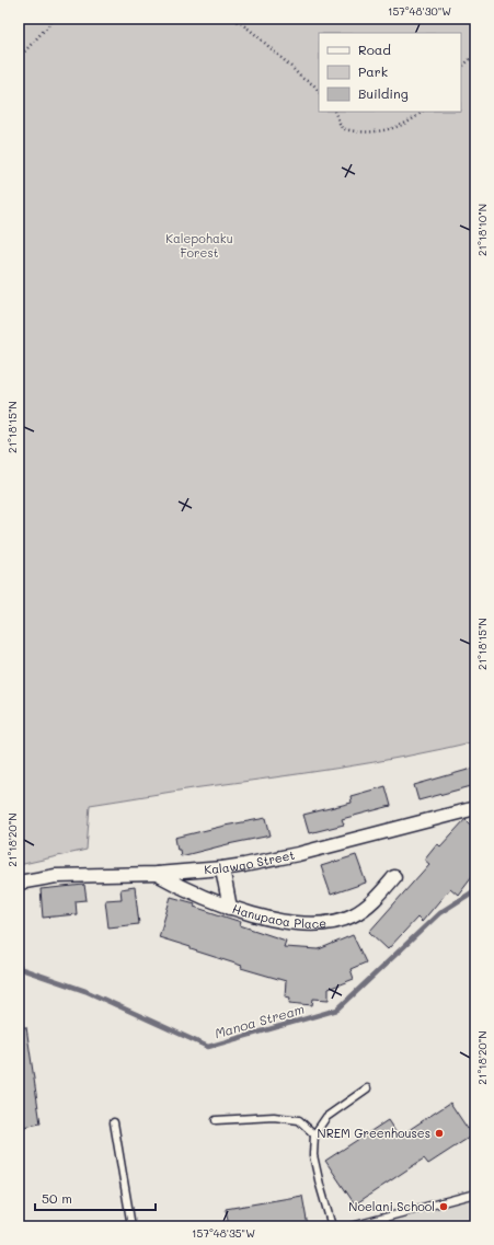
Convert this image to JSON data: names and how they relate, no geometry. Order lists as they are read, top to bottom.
{
  "streets": {
    "street": ["Kalawao Street", "Hanupaoa Place"]
  },
  "crossings": [
    ["Kalawao Street", "Hanupaoa Place"]
  ],
  "water": ["Manoa Stream"],
  "parks": ["Kalepohaku Forest"],
  "places": ["NREM Greenhouses", "Noelani School"],
  "legend": ["Road", "Park", "Building"],
  "scale_bar": "50 m",
  "coordinates": [
    "157°48'30\"W",
    "21°18'10\"N",
    "21°18'15\"N",
    "21°18'20\"N",
    "157°48'35\"W"
  ]
}
